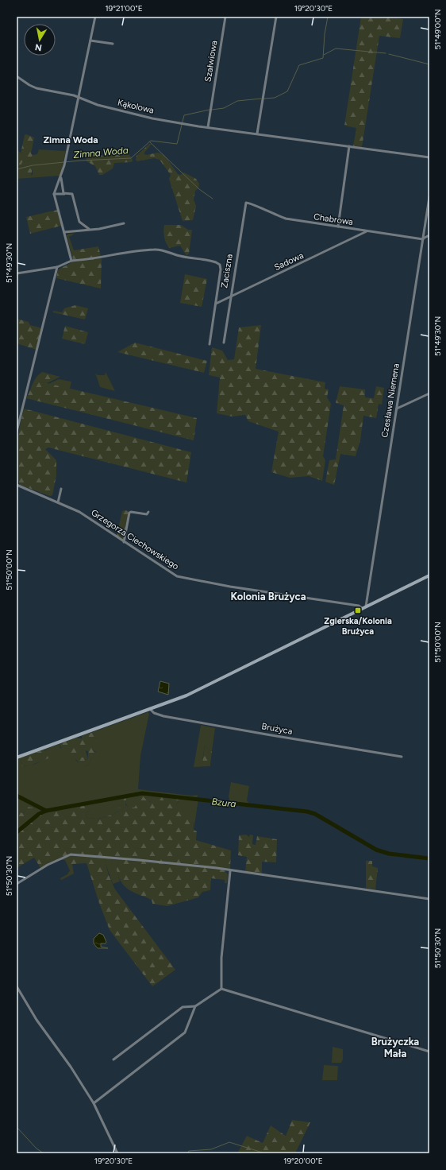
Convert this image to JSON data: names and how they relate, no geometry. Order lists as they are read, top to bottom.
{
  "streets": {
    "street": [
      "Szałwiowa",
      "Kąkolowa",
      "Chabrowa",
      "Sadowa",
      "Zaciszna",
      "Czesława Niemena",
      "Grzegorza Ciechowskiego",
      "Brużyca"
    ]
  },
  "crossings": [
    ["Szałwiowa", "Kąkolowa"],
    ["Chabrowa", "Sadowa"],
    ["Chabrowa", "Zaciszna"],
    ["Chabrowa", "Czesława Niemena"],
    ["Sadowa", "Zaciszna"],
    ["Czesława Niemena", "Grzegorza Ciechowskiego"]
  ],
  "districts": ["Zimna Woda", "Kolonia Brużyca", "Brużyczka Mała"],
  "water": ["Zimna Woda", "Bzura"],
  "places": {
    "transit": ["Zgierska/Kolonia Brużyca"]
  },
  "north": "bottom",
  "coordinates": [
    "19°21'00\"E",
    "19°20'30\"E",
    "51°49'00\"N",
    "51°49'30\"N",
    "51°50'00\"N",
    "51°50'30\"N",
    "19°20'00\"E"
  ]
}
